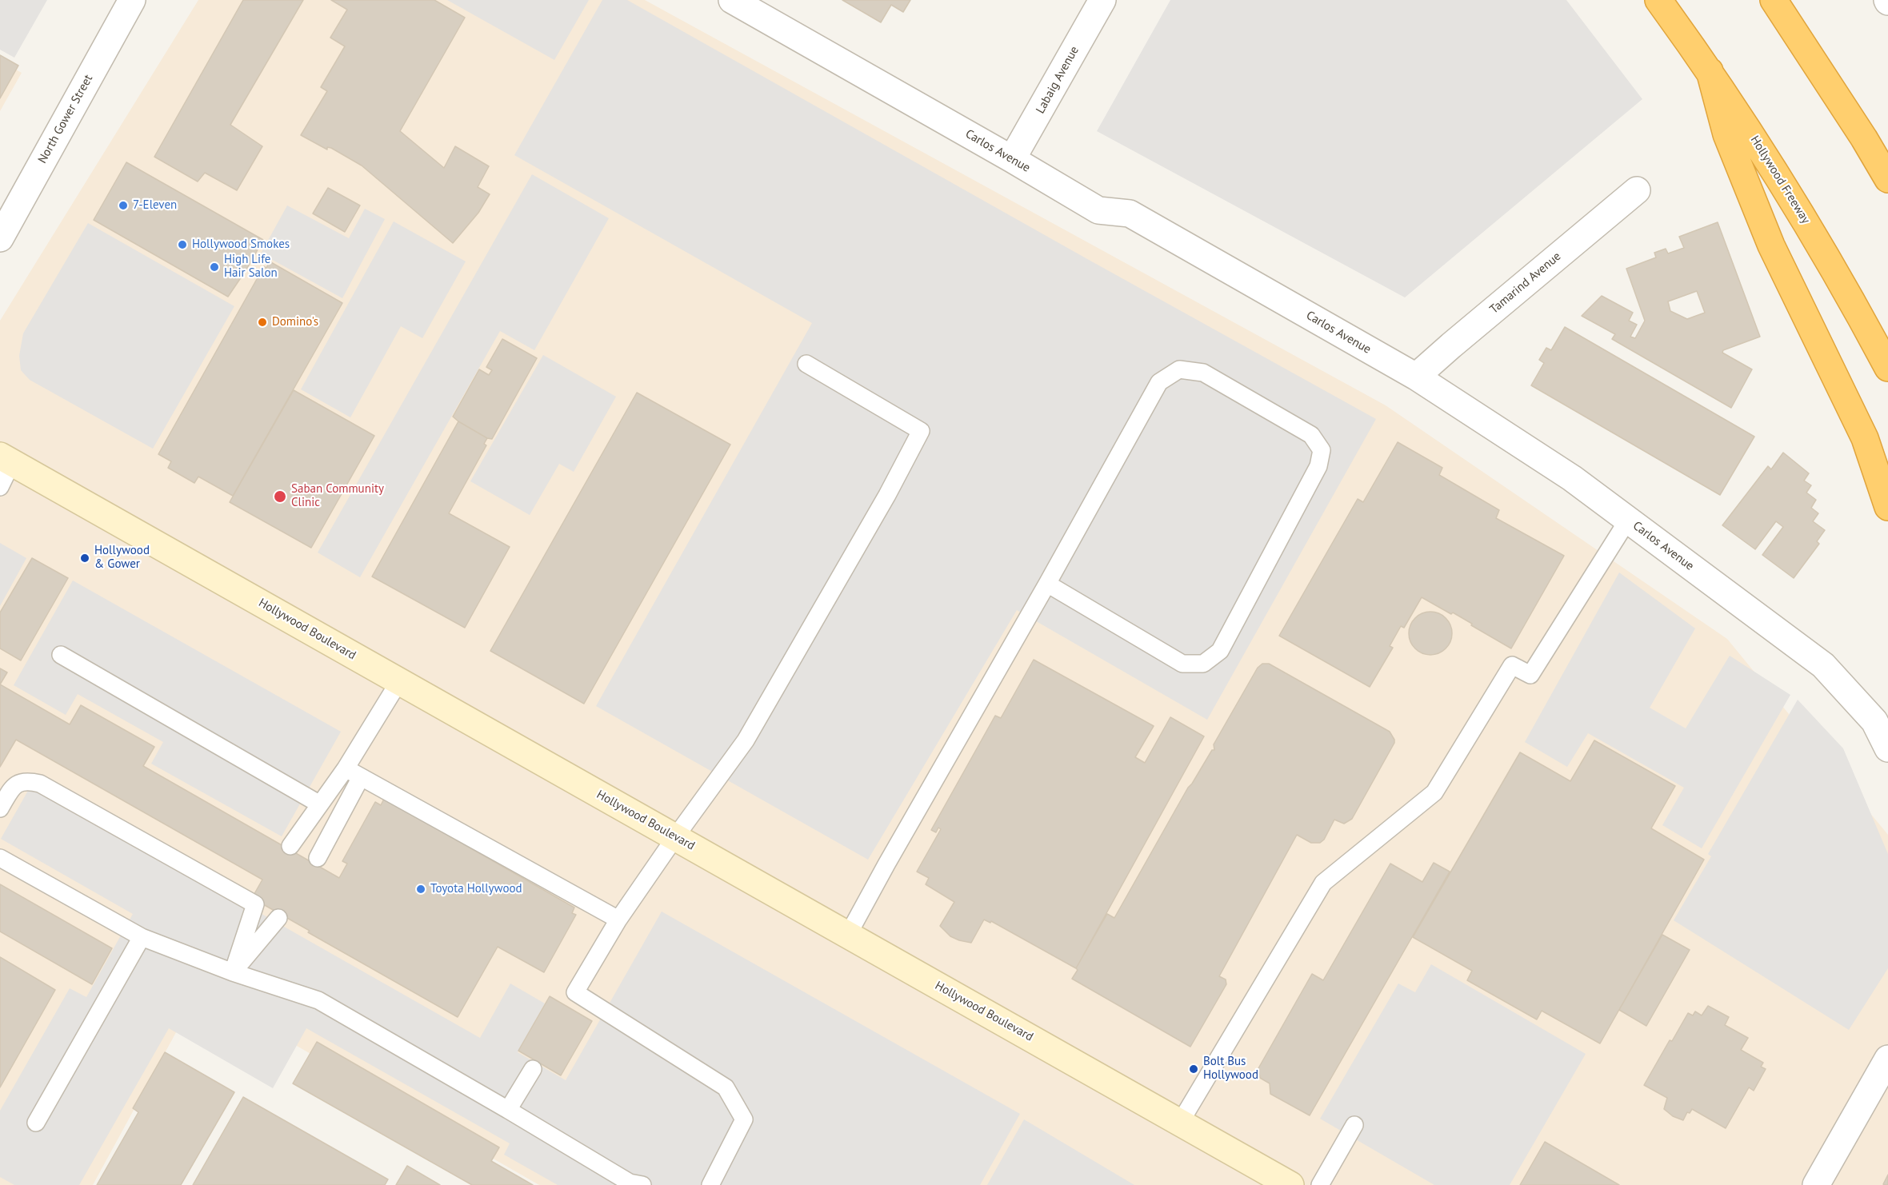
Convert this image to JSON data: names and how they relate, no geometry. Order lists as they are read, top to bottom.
{
  "streets": {
    "highway": ["Hollywood Freeway"],
    "main road": ["Hollywood Boulevard"],
    "street": [
      "Labaig Avenue",
      "North Gower Street",
      "Carlos Avenue",
      "Tamarind Avenue"
    ]
  },
  "crossings": [
    ["Labaig Avenue", "Carlos Avenue"],
    ["Carlos Avenue", "Tamarind Avenue"]
  ],
  "places": [
    "7-Eleven",
    "Hollywood Smokes",
    "High Life Hair Salon",
    "Domino's",
    "Saban Community Clinic",
    "Hollywood & Gower",
    "Toyota Hollywood",
    "Bolt Bus Hollywood"
  ]
}
